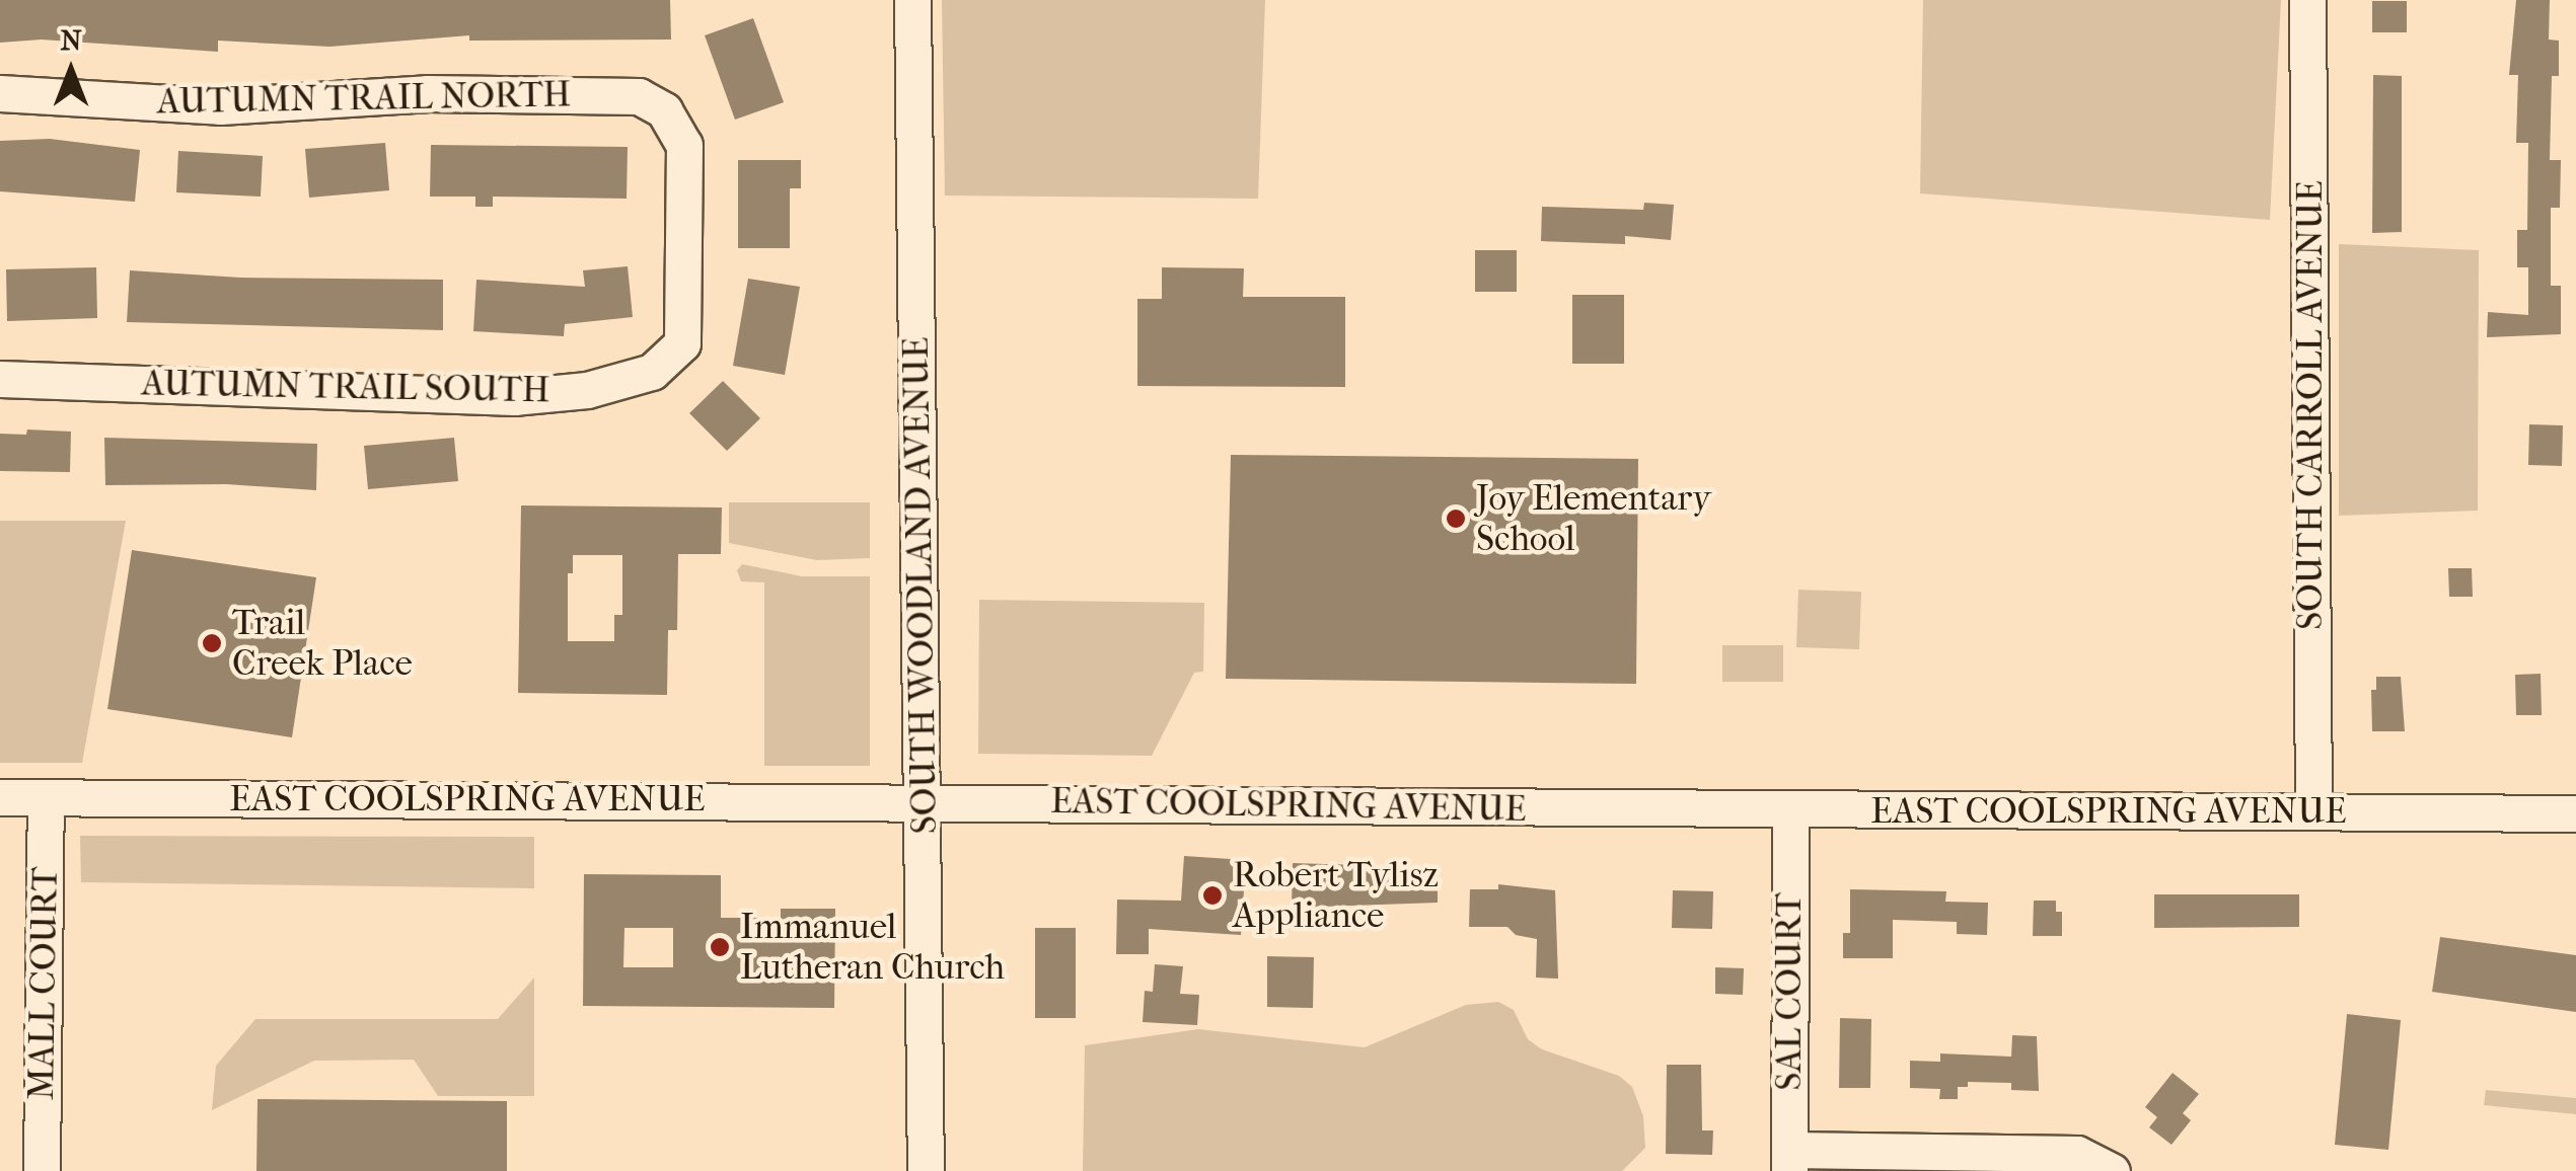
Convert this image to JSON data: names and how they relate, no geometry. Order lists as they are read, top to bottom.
{
  "streets": {
    "street": [
      "AUTUMN TRAIL NORTH",
      "AUTUMN TRAIL SOUTH",
      "SOUTH CARROLL AVENUE",
      "SOUTH WOODLAND AVENUE",
      "EAST COOLSPRING AVENUE",
      "MALL COURT",
      "SAL COURT"
    ]
  },
  "crossings": [
    ["AUTUMN TRAIL NORTH", "AUTUMN TRAIL SOUTH"],
    ["SOUTH CARROLL AVENUE", "EAST COOLSPRING AVENUE"],
    ["SOUTH WOODLAND AVENUE", "EAST COOLSPRING AVENUE"],
    ["EAST COOLSPRING AVENUE", "MALL COURT"],
    ["EAST COOLSPRING AVENUE", "SAL COURT"]
  ],
  "places": [
    "Joy Elementary School",
    "Trail Creek Place",
    "Robert Tylisz Appliance",
    "Immanuel Lutheran Church"
  ],
  "north": "top"
}
